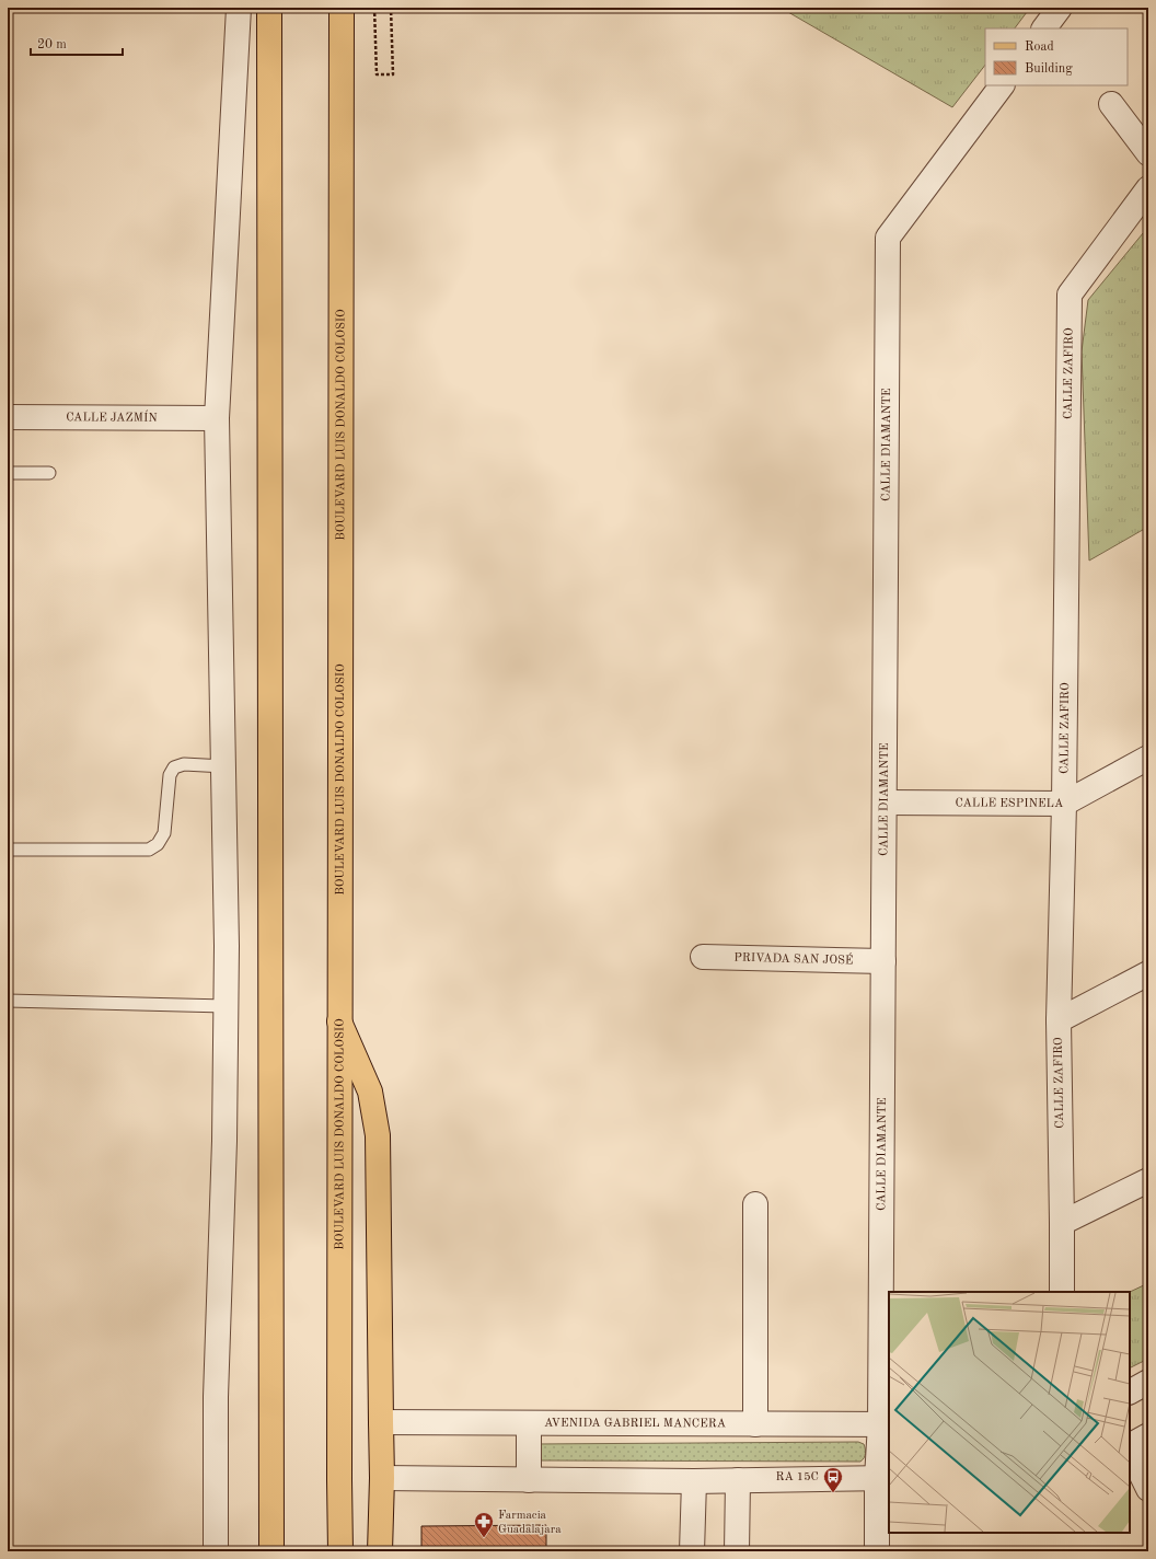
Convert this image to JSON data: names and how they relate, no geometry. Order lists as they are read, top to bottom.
{
  "streets": {
    "main road": ["BOULEVARD LUIS DONALDO COLOSIO"],
    "street": [
      "CALLE ZAFIRO",
      "CALLE JAZMÍN",
      "CALLE DIAMANTE",
      "CALLE ESPINELA",
      "PRIVADA SAN JOSÉ",
      "AVENIDA GABRIEL MANCERA"
    ]
  },
  "crossings": [
    ["CALLE ZAFIRO", "CALLE ESPINELA"],
    ["CALLE DIAMANTE", "CALLE ESPINELA"],
    ["CALLE DIAMANTE", "PRIVADA SAN JOSÉ"],
    ["CALLE DIAMANTE", "AVENIDA GABRIEL MANCERA"]
  ],
  "places": {
    "bus stop": ["RA 15C"],
    "pharmacy": ["Farmacia Guadalajara"]
  },
  "legend": ["Road", "Building"],
  "scale_bar": "20 m"
}
